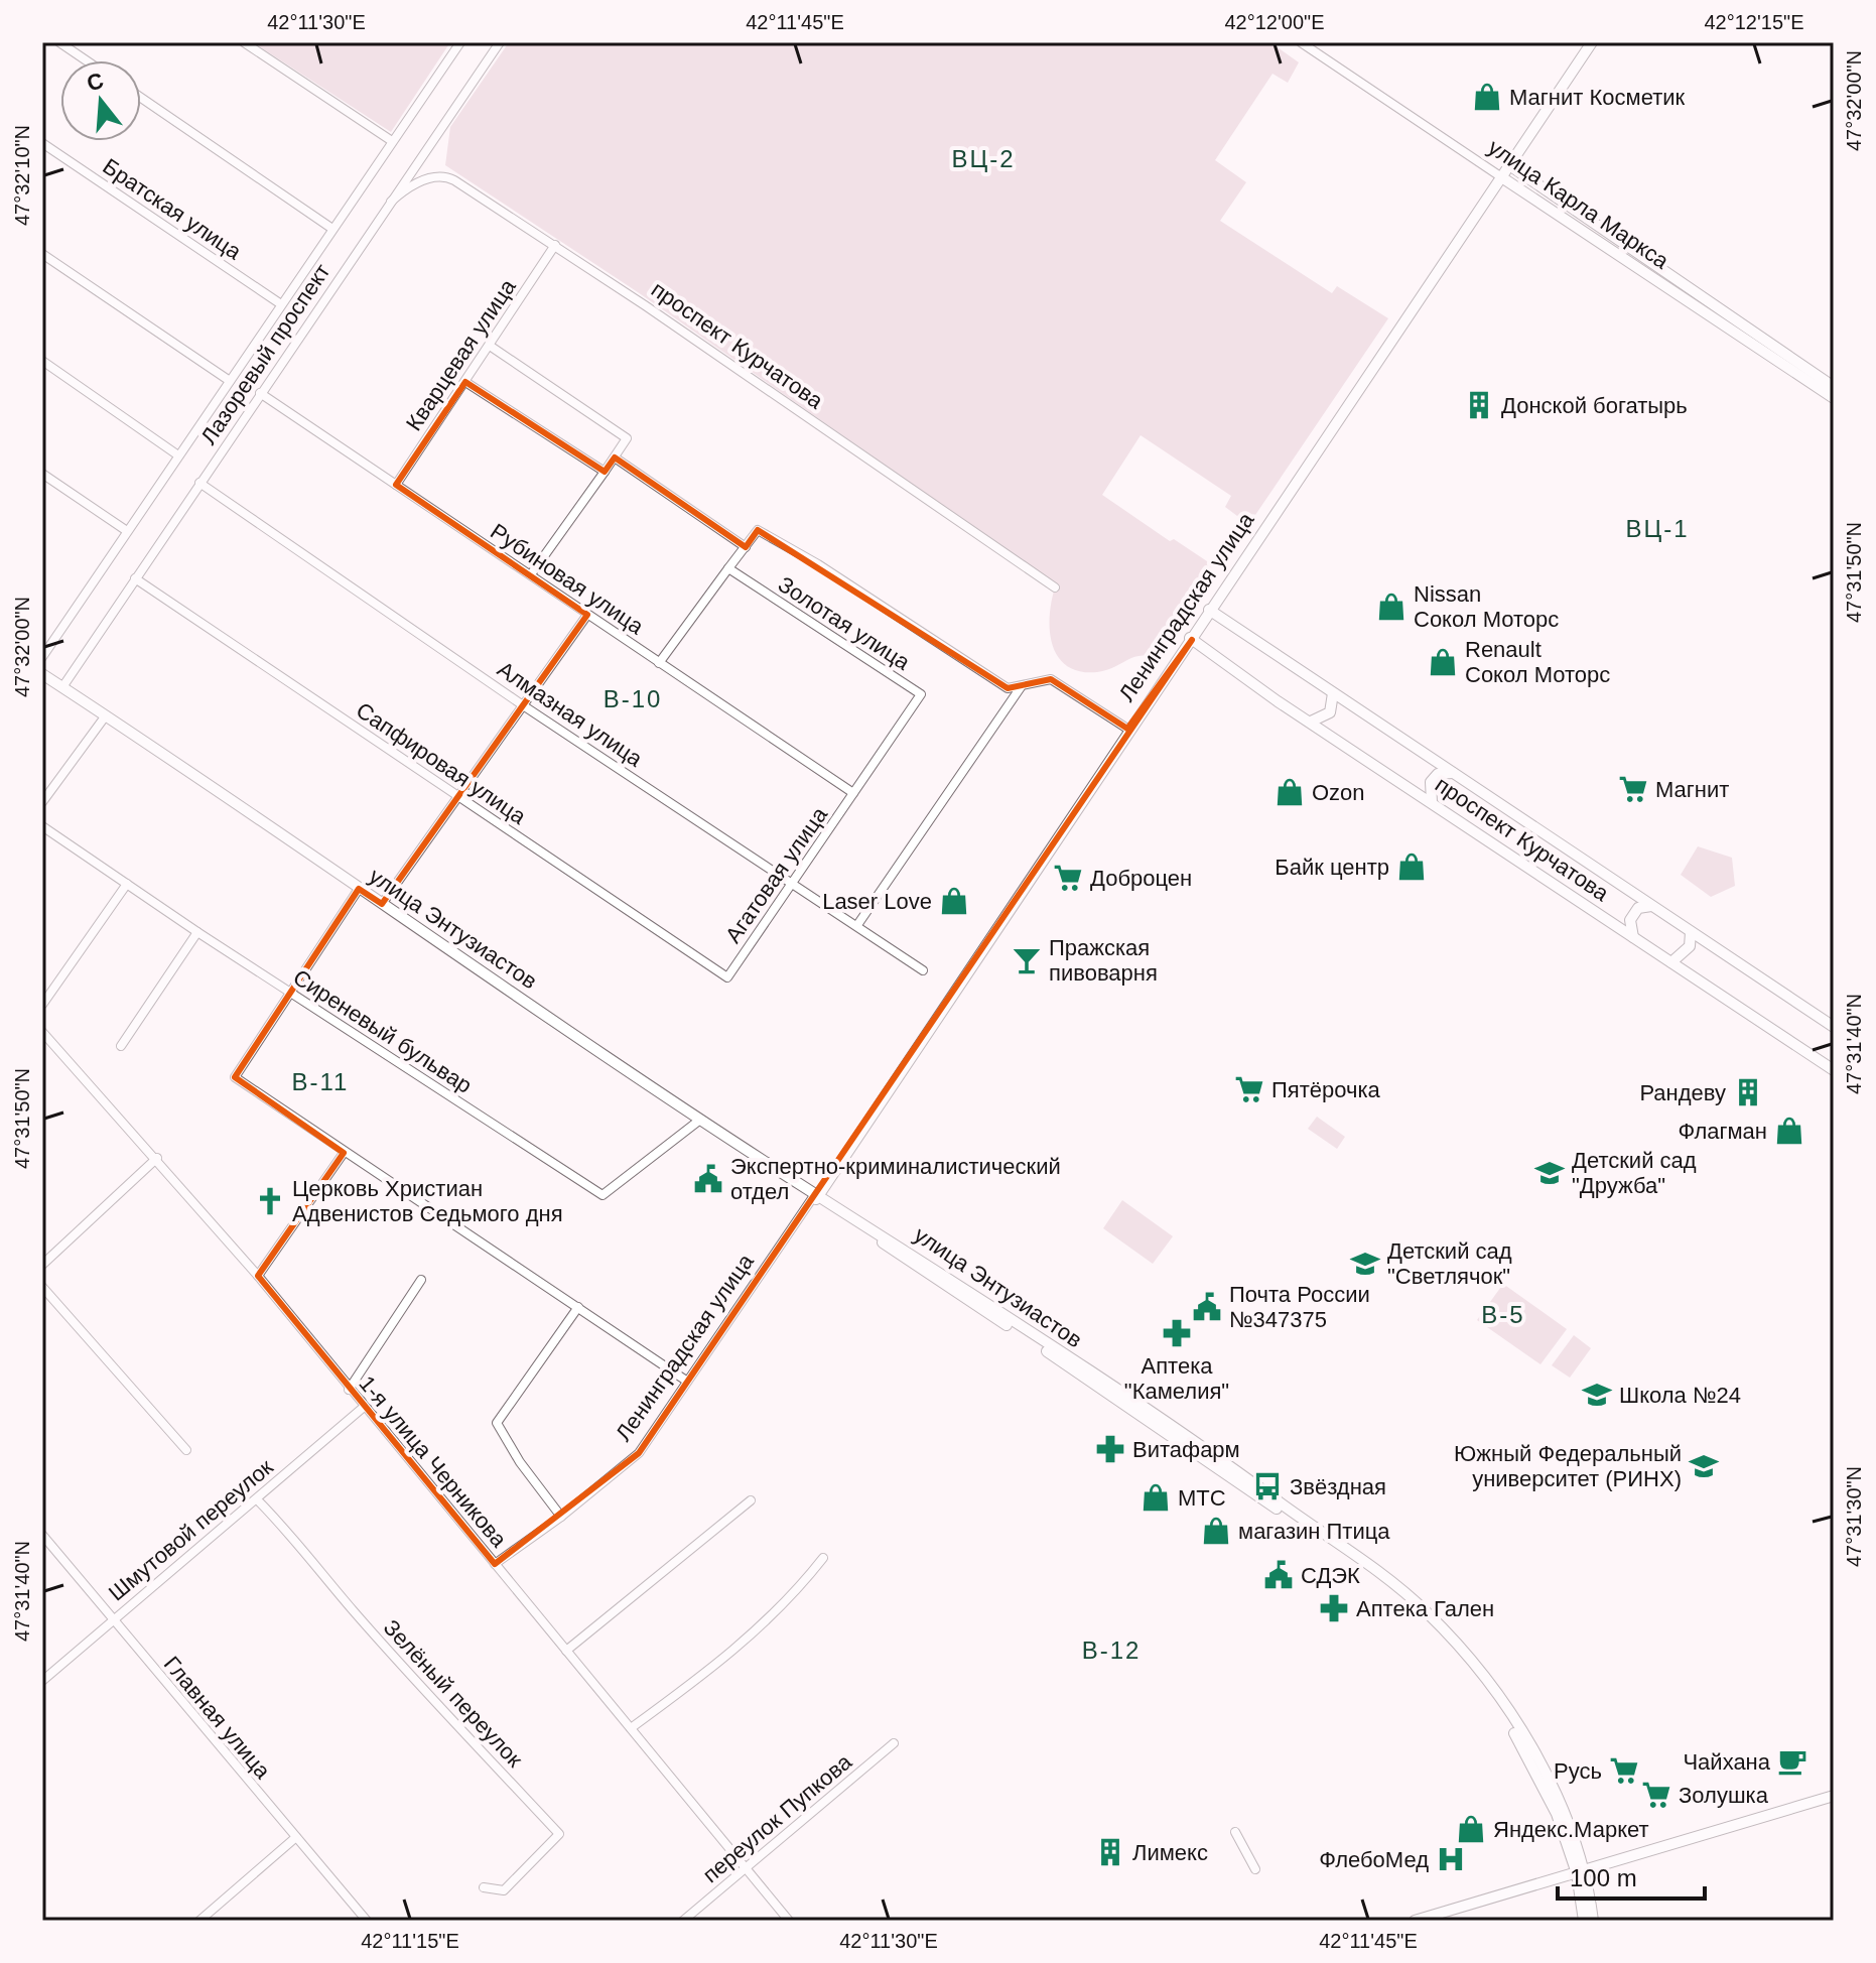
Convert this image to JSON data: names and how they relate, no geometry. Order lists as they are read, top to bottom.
{
  "streets": {
    "street": [
      "улица Карла Маркса",
      "Братская улица",
      "проспект Курчатова",
      "Лазоревый проспект",
      "Кварцевая улица",
      "Рубиновая улица",
      "Ленинградская улица",
      "Золотая улица",
      "Алмазная улица",
      "Сапфировая улица",
      "Агатовая улица",
      "улица Энтузиастов",
      "Сиреневый бульвар",
      "1-я улица Черникова",
      "Шмутовой переулок",
      "Зелёный переулок",
      "Главная улица",
      "переулок Пупкова"
    ]
  },
  "crossings": [
    ["улица Карла Маркса", "Ленинградская улица"],
    ["Братская улица", "Лазоревый проспект"],
    ["проспект Курчатова", "Лазоревый проспект"],
    ["проспект Курчатова", "Кварцевая улица"],
    ["проспект Курчатова", "Ленинградская улица"],
    ["Лазоревый проспект", "Рубиновая улица"],
    ["Лазоревый проспект", "Алмазная улица"],
    ["Лазоревый проспект", "Сапфировая улица"],
    ["Лазоревый проспект", "улица Энтузиастов"],
    ["Кварцевая улица", "Рубиновая улица"],
    ["Рубиновая улица", "Золотая улица"],
    ["Рубиновая улица", "Агатовая улица"],
    ["Ленинградская улица", "улица Энтузиастов"],
    ["Ленинградская улица", "1-я улица Черникова"],
    ["Золотая улица", "Агатовая улица"],
    ["Алмазная улица", "Агатовая улица"],
    ["Сапфировая улица", "Агатовая улица"],
    ["улица Энтузиастов", "Сиреневый бульвар"],
    ["1-я улица Черникова", "Шмутовой переулок"],
    ["1-я улица Черникова", "переулок Пупкова"],
    ["Шмутовой переулок", "Зелёный переулок"],
    ["Шмутовой переулок", "Главная улица"]
  ],
  "districts": [
    "ВЦ-2",
    "ВЦ-1",
    "В-10",
    "В-11",
    "В-5",
    "В-12"
  ],
  "places": {
    "shop": [
      "Магнит Косметик",
      "Nissan Сокол Моторс",
      "Renault Сокол Моторс",
      "Ozon",
      "Байк центр",
      "Laser Love",
      "Флагман",
      "МТС",
      "магазин Птица",
      "Яндекс.Маркет"
    ],
    "building": ["Донской богатырь", "Рандеву", "Лимекс"],
    "supermarket": [
      "Магнит",
      "Доброцен",
      "Пятёрочка",
      "Русь",
      "Золушка"
    ],
    "bar": ["Пражская пивоварня"],
    "school or university": [
      "Детский сад \"Дружба\"",
      "Детский сад \"Светлячок\"",
      "Школа №24",
      "Южный Федеральный университет (РИНХ)"
    ],
    "public building": ["Экспертно-криминалистический отдел", "Почта России №347375", "СДЭК"],
    "church": ["Церковь Христиан Адвенистов Седьмого дня"],
    "pharmacy": ["Аптека \"Камелия\"", "Витафарм", "Аптека Гален"],
    "bus stop": ["Звёздная"],
    "cafe": ["Чайхана"],
    "hospital": ["ФлебоМед"]
  },
  "scale_bar": "100 m",
  "north": "top",
  "coordinates": [
    "42°11'30\"E",
    "42°11'45\"E",
    "42°12'00\"E",
    "42°12'15\"E",
    "47°32'00\"N",
    "47°32'10\"N",
    "47°31'50\"N",
    "47°31'40\"N",
    "47°31'30\"N",
    "42°11'15\"E"
  ]
}
